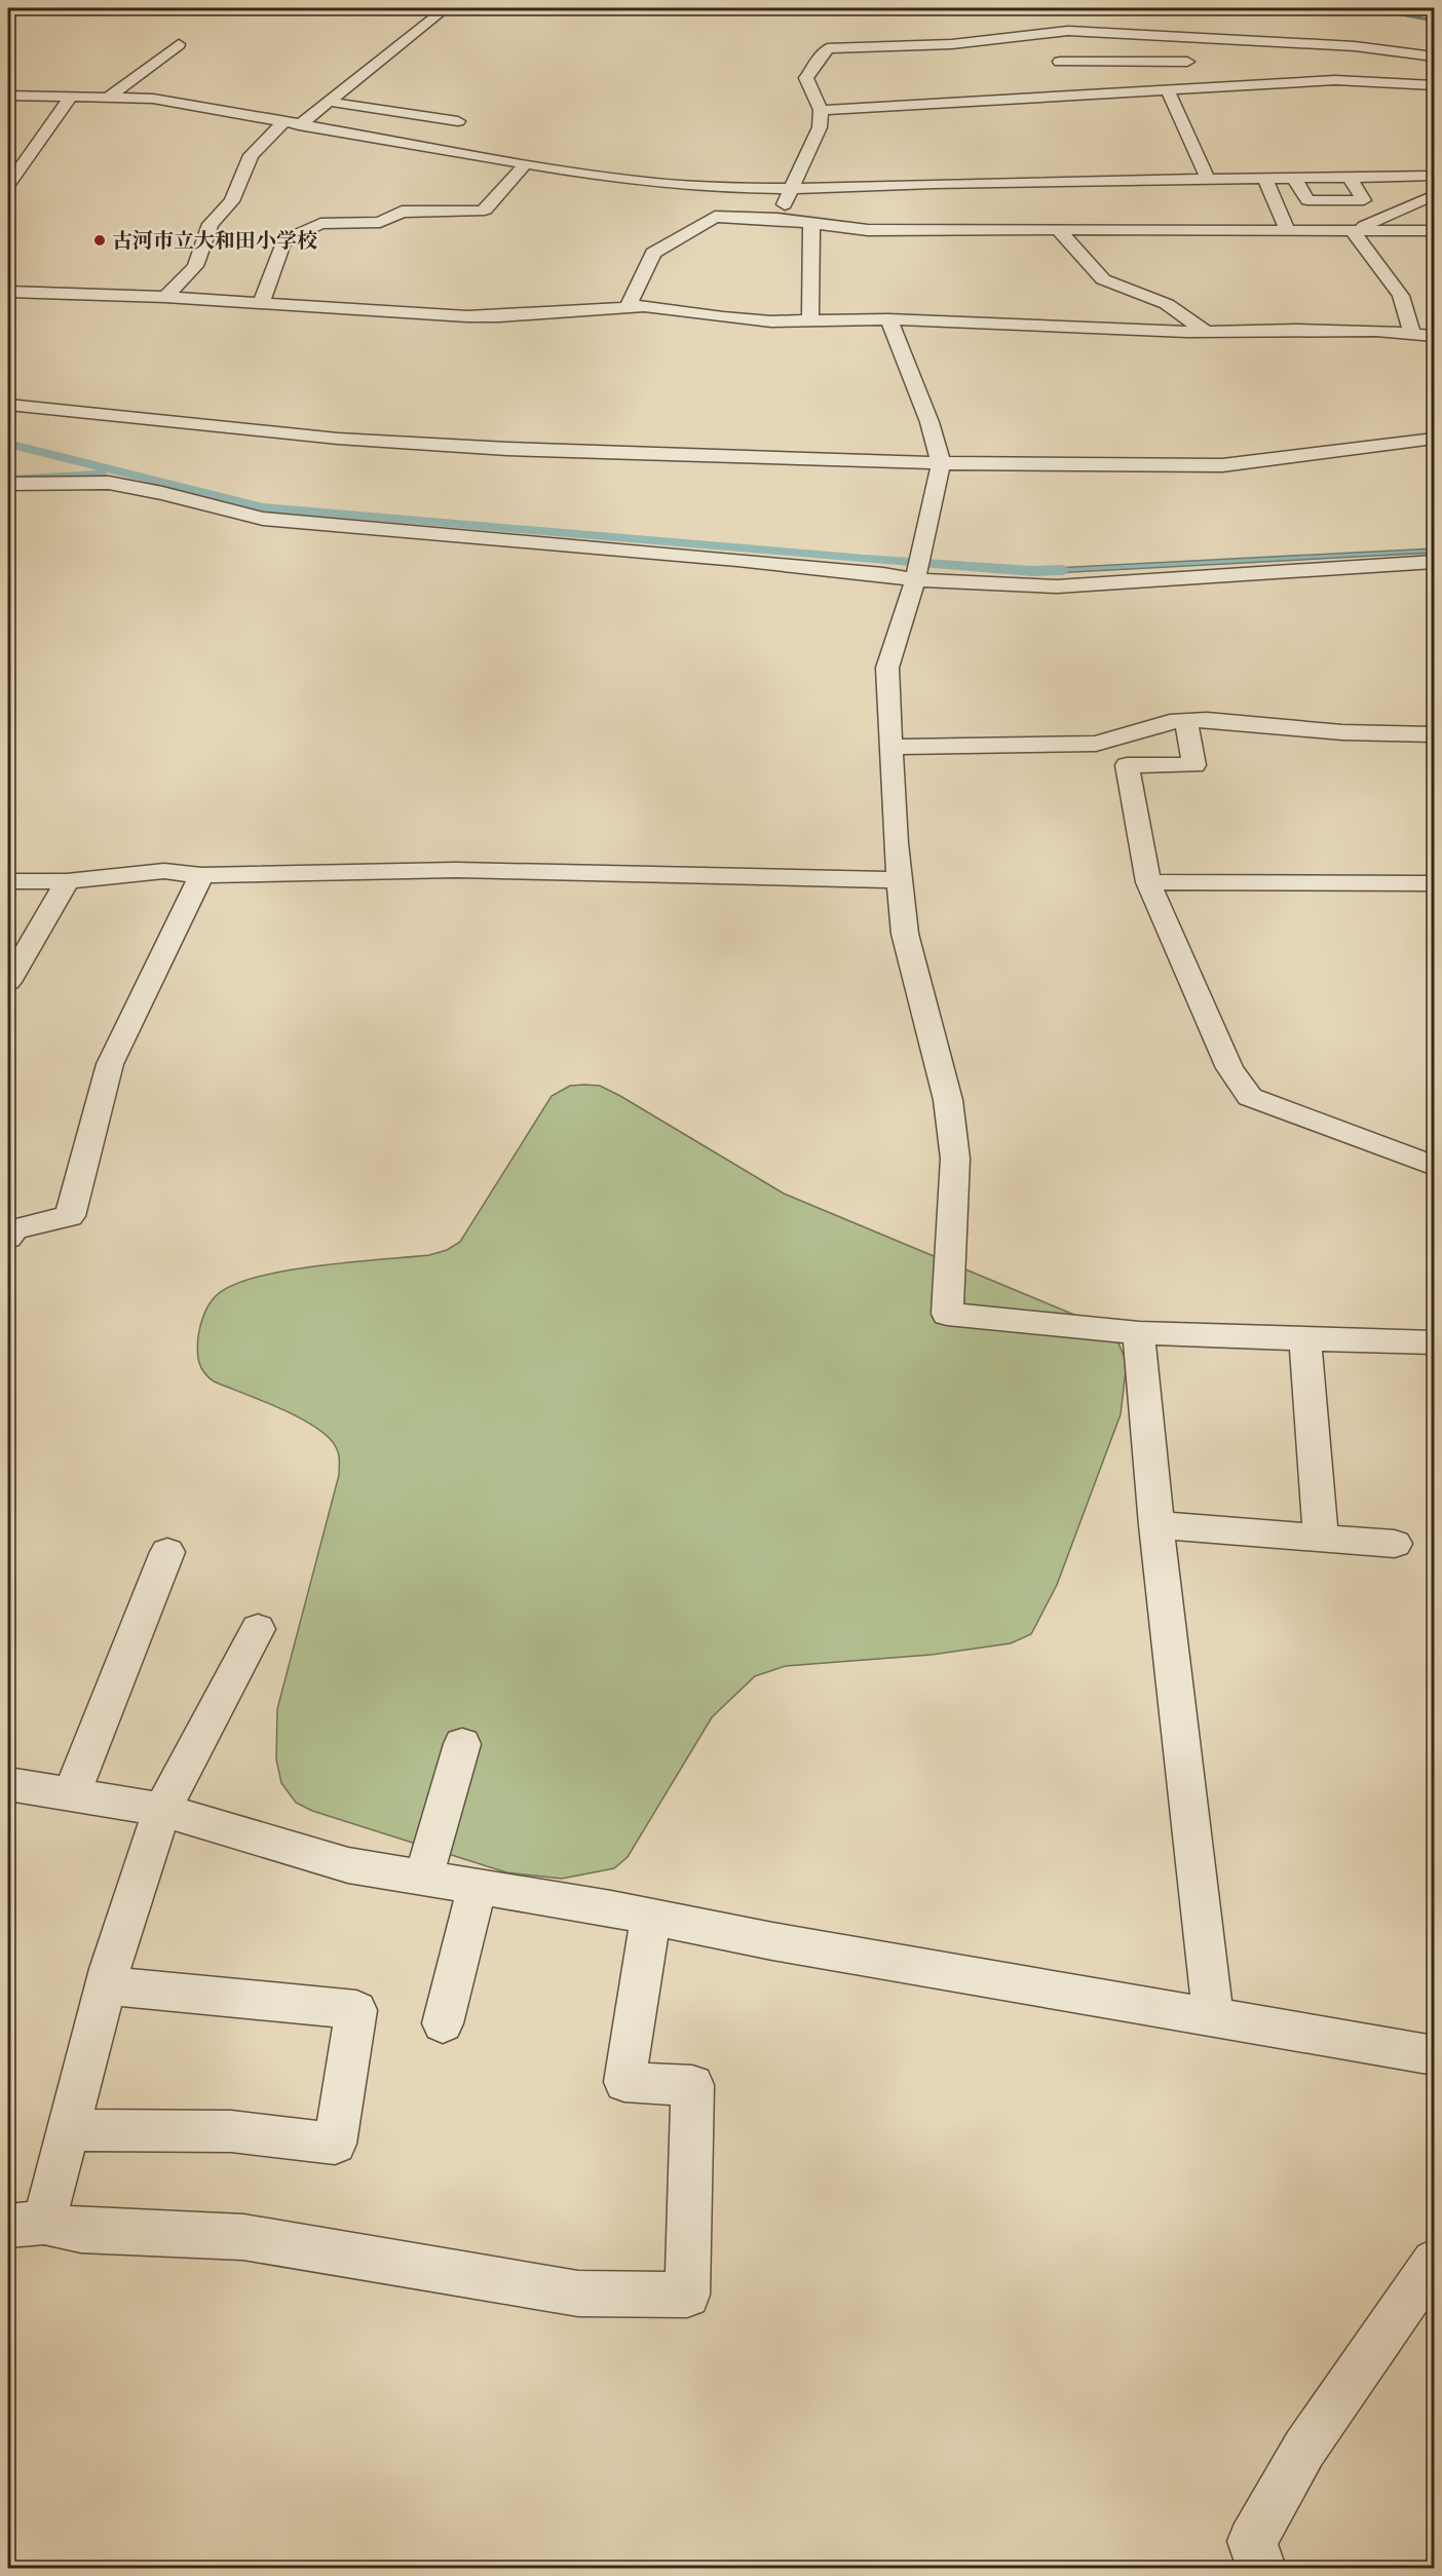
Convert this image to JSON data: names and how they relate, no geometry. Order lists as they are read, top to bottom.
{
  "places": ["古河市立大和田小学校"]
}
